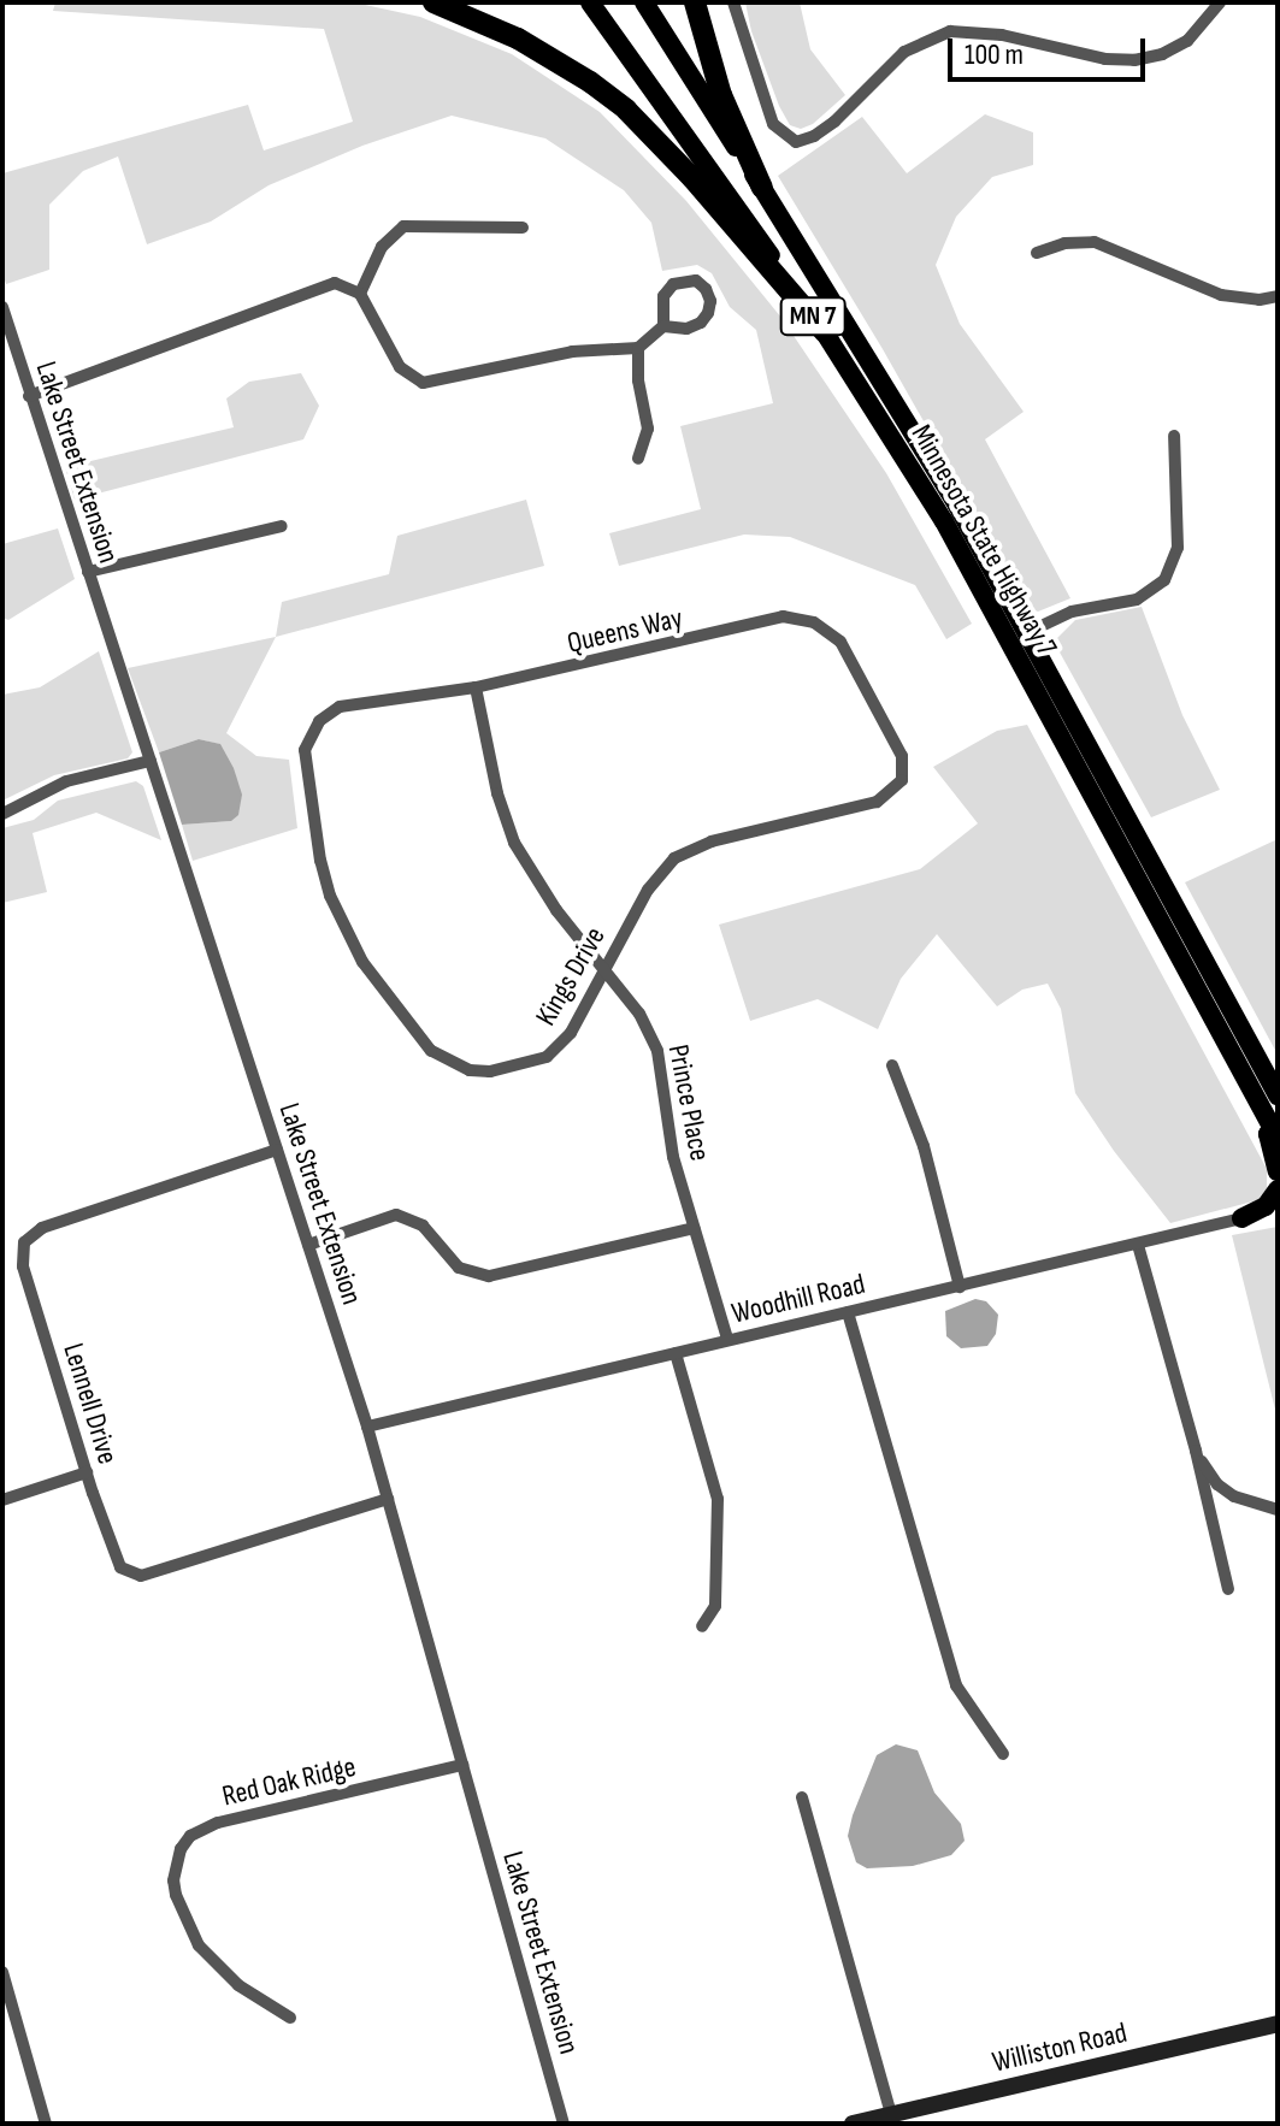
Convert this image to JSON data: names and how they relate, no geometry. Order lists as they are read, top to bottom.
{
  "streets": {
    "main road": ["MN 7", "Minnesota State Highway 7", "Williston Road"],
    "street": [
      "Lake Street Extension",
      "Queens Way",
      "Kings Drive",
      "Prince Place",
      "Woodhill Road",
      "Lennell Drive",
      "Red Oak Ridge"
    ]
  },
  "crossings": [
    ["Lake Street Extension", "Woodhill Road"],
    ["Lake Street Extension", "Lennell Drive"],
    ["Lake Street Extension", "Red Oak Ridge"],
    ["Queens Way", "Kings Drive"],
    ["Queens Way", "Prince Place"],
    ["Kings Drive", "Prince Place"],
    ["Prince Place", "Woodhill Road"]
  ],
  "scale_bar": "100 m"
}
